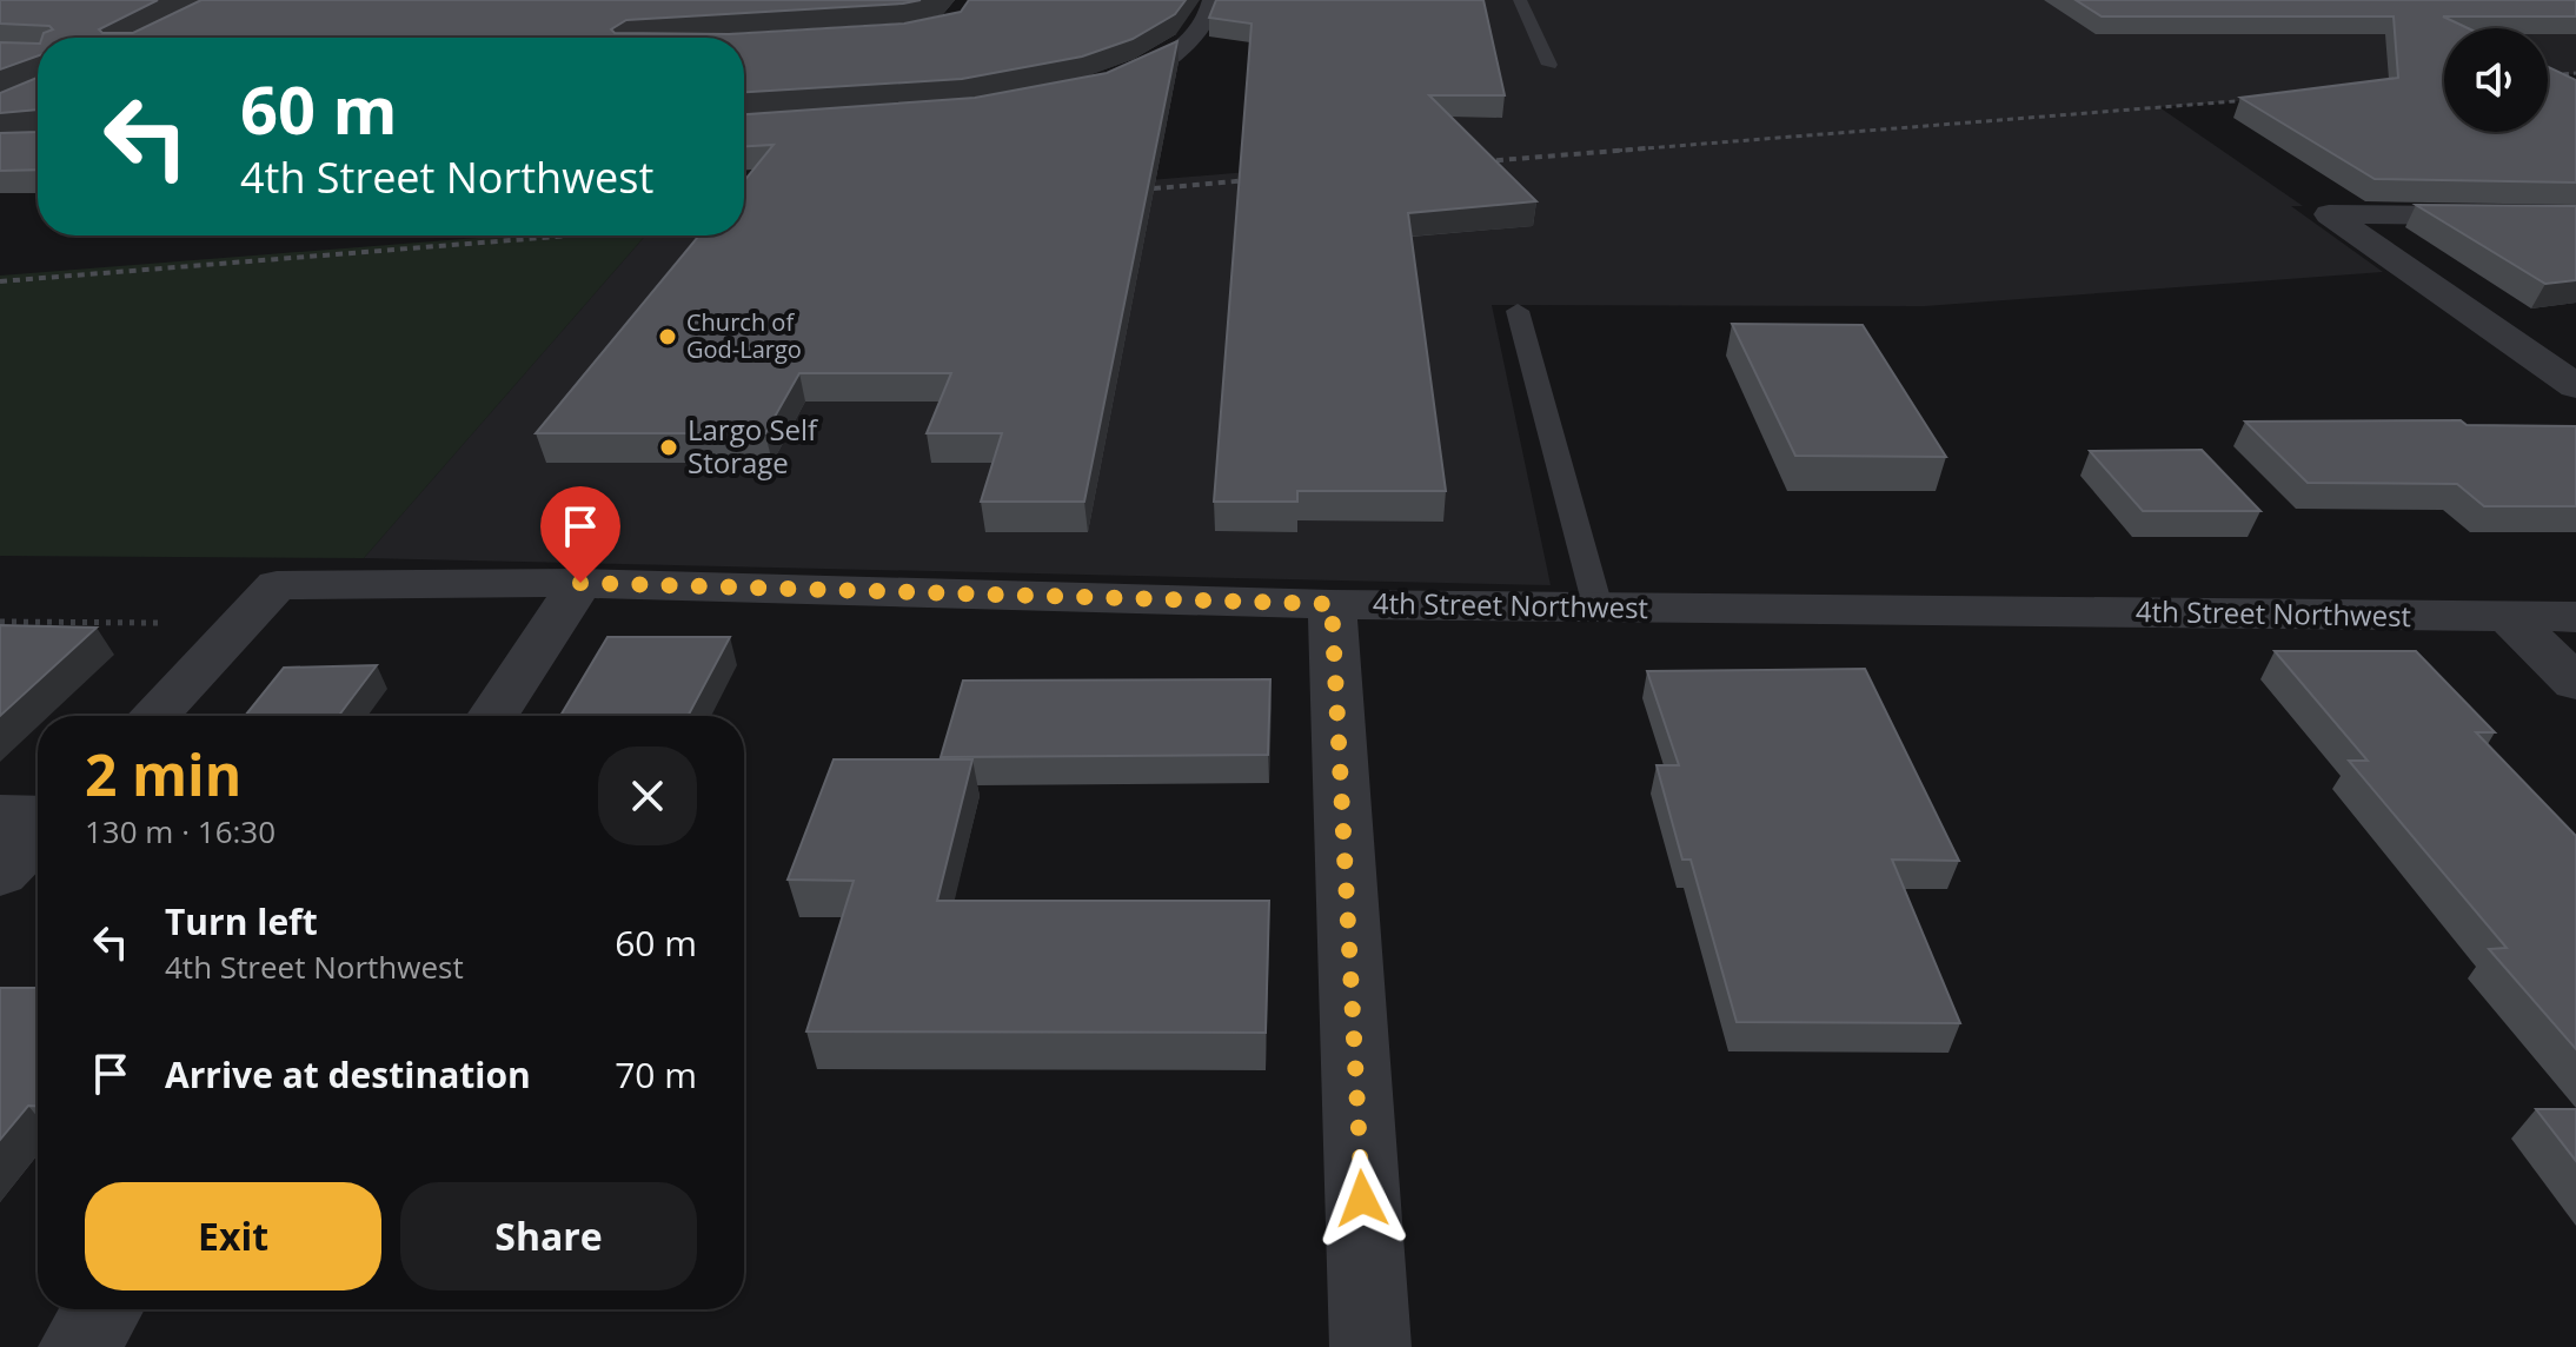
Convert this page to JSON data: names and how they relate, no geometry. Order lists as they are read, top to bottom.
{
  "streets": {
    "street": ["4th Street Northwest"]
  },
  "places": ["Church of God-Largo", "Largo Self Storage"],
  "page": {
    "turn": ["60 m", "4th Street Northwest"],
    "heading": ["2 min", "130 m · 16:30"],
    "list": [
      {
        "name": "Turn left",
        "note": "4th Street Northwest",
        "value": "60 m"
      },
      {
        "name": "Arrive at destination",
        "value": "70 m"
      }
    ],
    "buttons": ["Exit", "Share"]
  }
}
